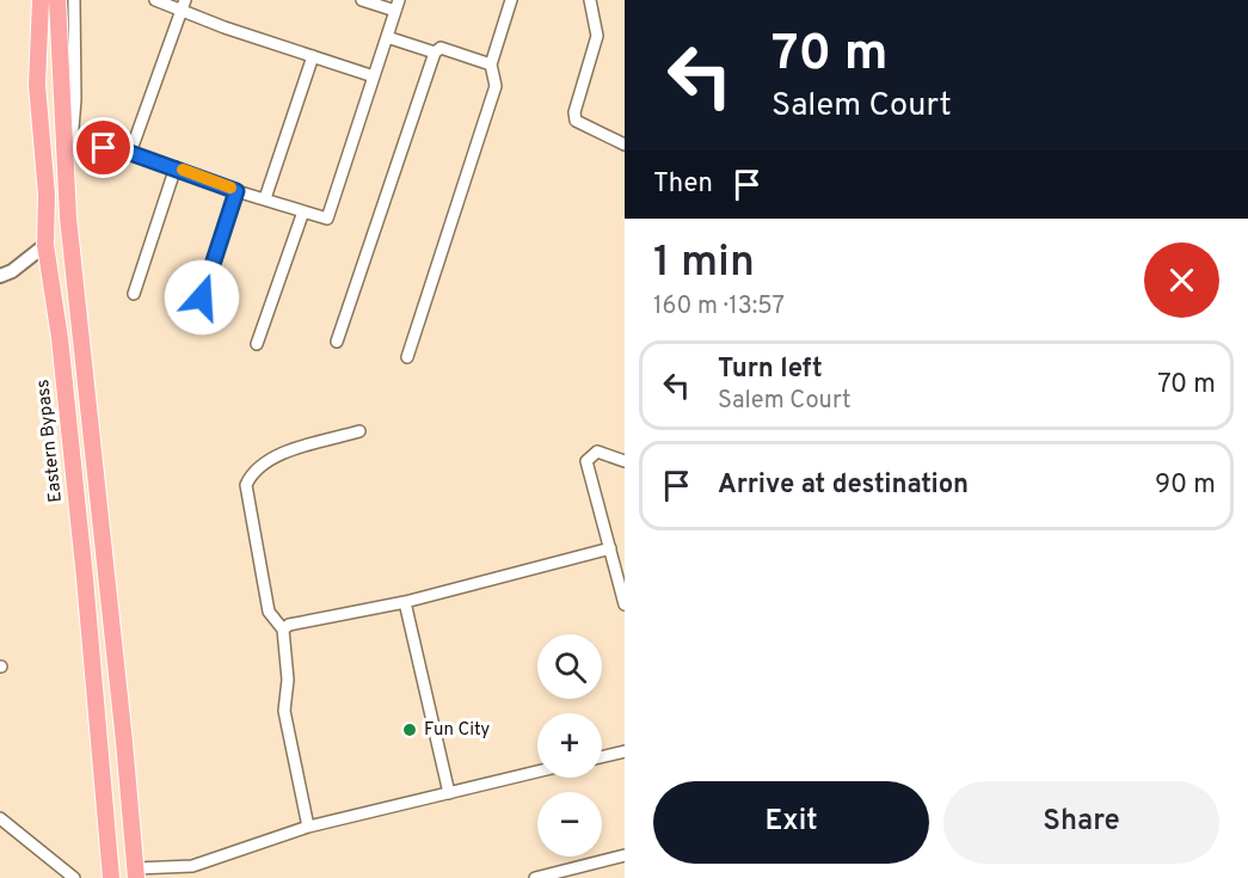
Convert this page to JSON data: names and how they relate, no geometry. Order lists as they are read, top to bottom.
{
  "streets": {
    "main road": ["Eastern Bypass"]
  },
  "places": ["Fun City"],
  "page": {
    "turn": ["70 m", "Salem Court"],
    "then": "Then",
    "heading": ["1 min", "160 m · 13:57"],
    "list": [
      {
        "name": "Turn left",
        "note": "Salem Court",
        "value": "70 m"
      },
      {
        "name": "Arrive at destination",
        "value": "90 m"
      }
    ],
    "map_buttons": ["+", "−"],
    "buttons": ["Exit", "Share"]
  }
}
